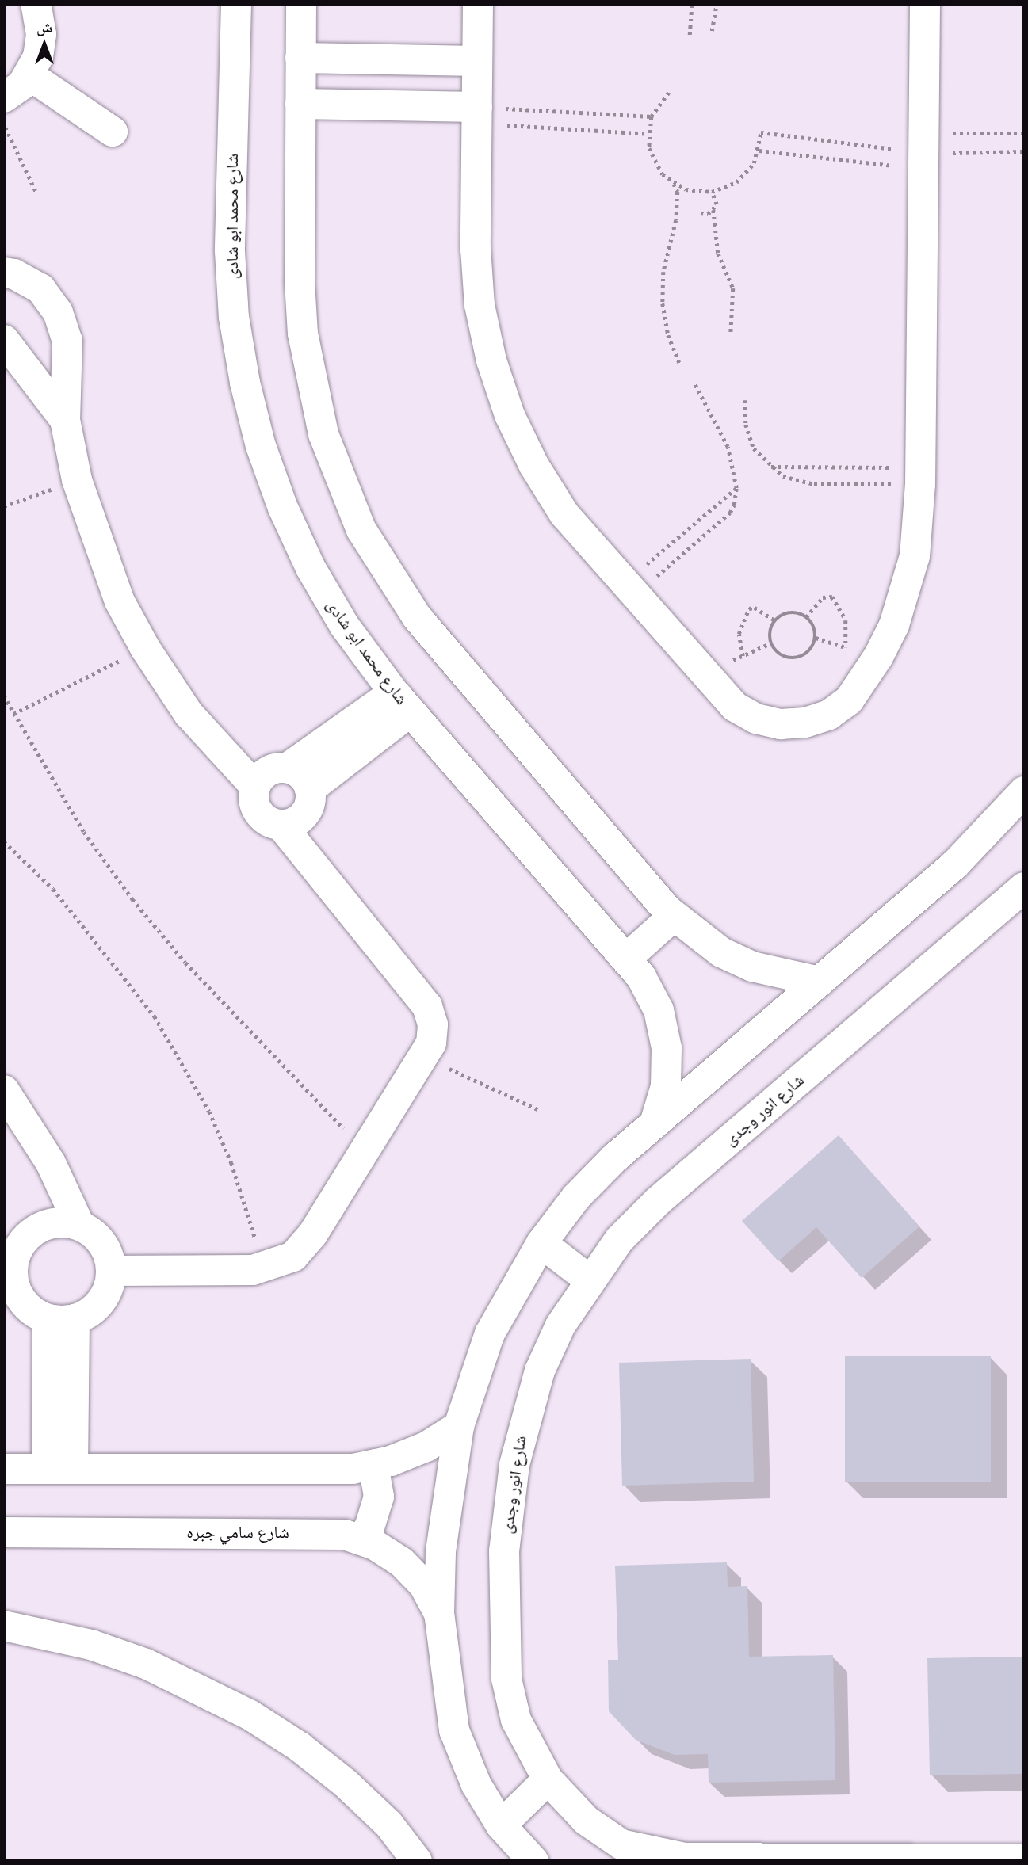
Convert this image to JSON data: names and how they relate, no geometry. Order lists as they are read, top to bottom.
{
  "streets": {
    "street": ["شارع محمد ابو شادى", "شارع انور وجدى", "شارع سامي جبره"]
  },
  "north": "top"
}
